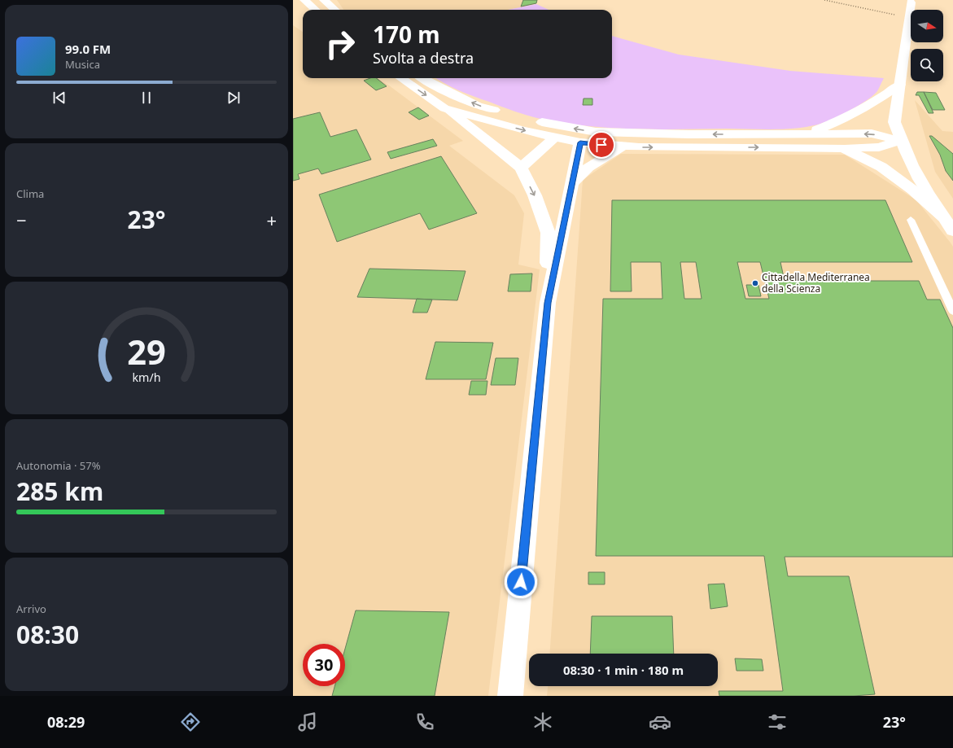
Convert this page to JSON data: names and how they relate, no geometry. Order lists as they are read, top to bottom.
{
  "places": ["Cittadella Mediterranea della Scienza"],
  "north": "right",
  "page": {
    "turn": ["170 m", "Svolta a destra"],
    "song": ["99.0 FM", "Musica"],
    "tile": [
      "Clima",
      ["Autonomia · 57%", "285 km"],
      ["Arrivo", "08:30"]
    ],
    "heat": ["−", "23°", "+"],
    "limit": "30",
    "trip": "08:30 · 1 min · 180 m",
    "tabs": ["08:29", "23°"],
    "gauge": ["29", "km/h"]
  }
}
